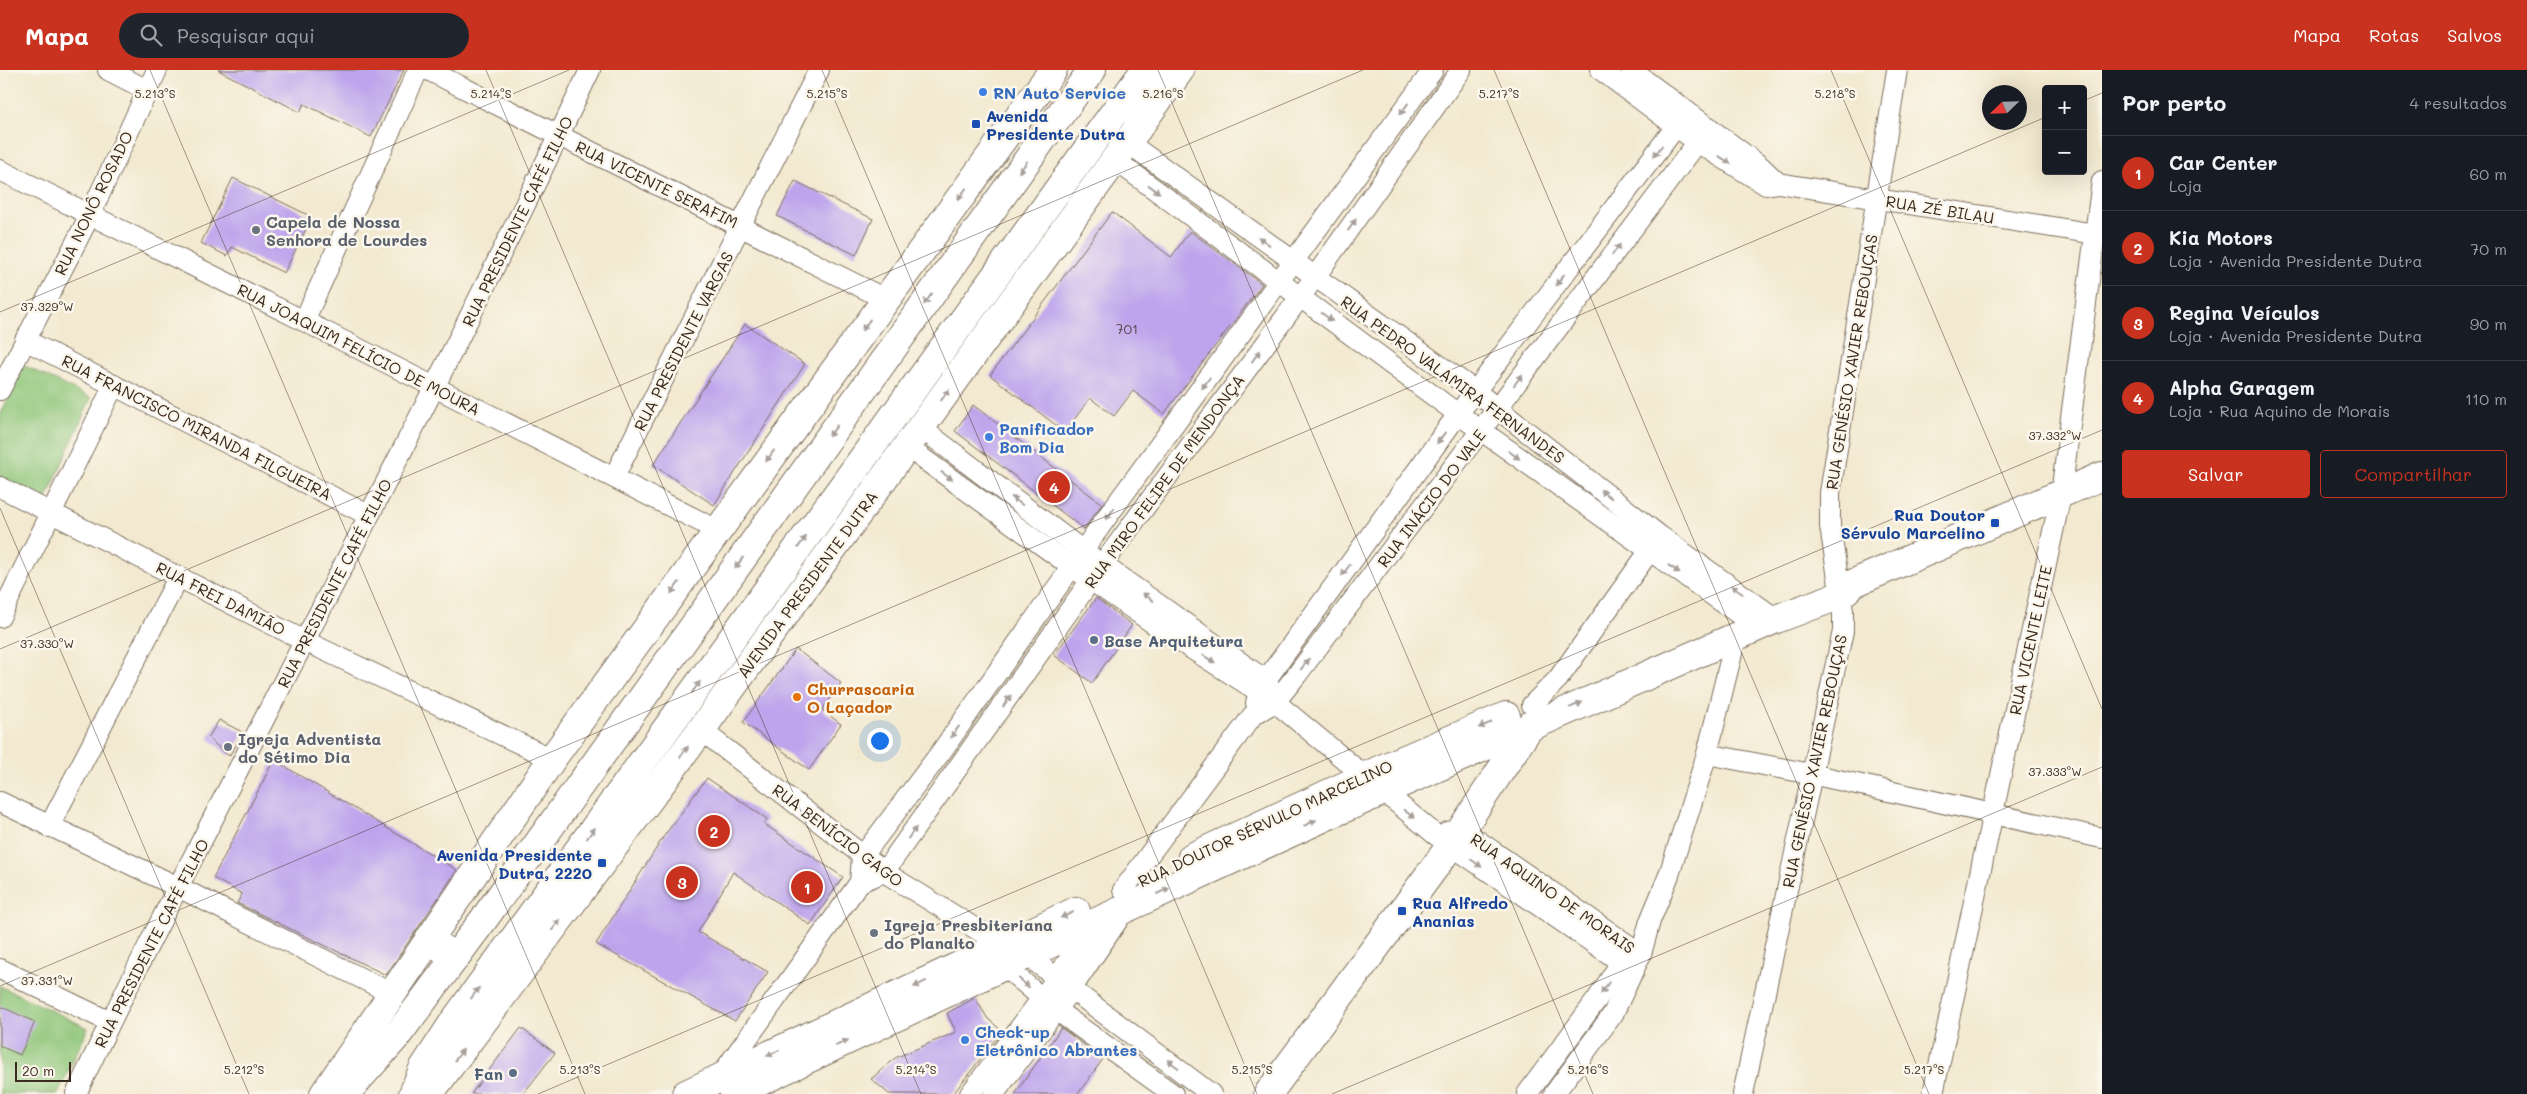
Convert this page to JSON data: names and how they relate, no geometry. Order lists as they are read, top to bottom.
{
  "streets": {
    "main road": ["AVENIDA PRESIDENTE DUTRA", "RUA DOUTOR SÉRVULO MARCELINO"],
    "street": [
      "RUA VICENTE SERAFIM",
      "RUA NONÔ ROSADO",
      "RUA ZÉ BILAU",
      "RUA PRESIDENTE CAFÉ FILHO",
      "RUA PRESIDENTE VARGAS",
      "RUA JOAQUIM FELÍCIO DE MOURA",
      "RUA GENÉSIO XAVIER REBOUÇAS",
      "RUA PEDRO VALAMIRA FERNANDES",
      "RUA FRANCISCO MIRANDA FILGUEIRA",
      "RUA MIRO FELIPE DE MENDONÇA",
      "RUA INÁCIO DO VALE",
      "RUA FREI DAMIÃO",
      "RUA VICENTE LEITE",
      "RUA BENÍCIO GAGO",
      "RUA AQUINO DE MORAIS"
    ]
  },
  "crossings": [
    ["RUA VICENTE SERAFIM", "RUA PRESIDENTE CAFÉ FILHO"],
    ["RUA VICENTE SERAFIM", "RUA PRESIDENTE VARGAS"],
    ["RUA NONÔ ROSADO", "RUA JOAQUIM FELÍCIO DE MOURA"],
    ["RUA NONÔ ROSADO", "RUA FRANCISCO MIRANDA FILGUEIRA"],
    ["RUA ZÉ BILAU", "RUA GENÉSIO XAVIER REBOUÇAS"],
    ["RUA ZÉ BILAU", "RUA INÁCIO DO VALE"],
    ["RUA ZÉ BILAU", "RUA VICENTE LEITE"],
    ["RUA PRESIDENTE CAFÉ FILHO", "RUA JOAQUIM FELÍCIO DE MOURA"],
    ["RUA PRESIDENTE CAFÉ FILHO", "RUA FRANCISCO MIRANDA FILGUEIRA"],
    ["RUA PRESIDENTE CAFÉ FILHO", "RUA FREI DAMIÃO"],
    ["RUA PRESIDENTE VARGAS", "RUA JOAQUIM FELÍCIO DE MOURA"],
    ["RUA GENÉSIO XAVIER REBOUÇAS", "RUA DOUTOR SÉRVULO MARCELINO"],
    ["RUA PEDRO VALAMIRA FERNANDES", "RUA MIRO FELIPE DE MENDONÇA"],
    ["RUA PEDRO VALAMIRA FERNANDES", "RUA INÁCIO DO VALE"],
    ["RUA PEDRO VALAMIRA FERNANDES", "AVENIDA PRESIDENTE DUTRA"],
    ["RUA PEDRO VALAMIRA FERNANDES", "RUA DOUTOR SÉRVULO MARCELINO"],
    ["RUA MIRO FELIPE DE MENDONÇA", "RUA BENÍCIO GAGO"],
    ["RUA MIRO FELIPE DE MENDONÇA", "RUA AQUINO DE MORAIS"],
    ["RUA INÁCIO DO VALE", "RUA DOUTOR SÉRVULO MARCELINO"],
    ["RUA INÁCIO DO VALE", "RUA BENÍCIO GAGO"],
    ["RUA INÁCIO DO VALE", "RUA AQUINO DE MORAIS"],
    ["AVENIDA PRESIDENTE DUTRA", "RUA BENÍCIO GAGO"],
    ["AVENIDA PRESIDENTE DUTRA", "RUA AQUINO DE MORAIS"],
    ["RUA VICENTE LEITE", "RUA DOUTOR SÉRVULO MARCELINO"],
    ["RUA DOUTOR SÉRVULO MARCELINO", "RUA BENÍCIO GAGO"],
    ["RUA DOUTOR SÉRVULO MARCELINO", "RUA AQUINO DE MORAIS"]
  ],
  "places": {
    "other": [
      "RN Auto Service",
      "Capela de Nossa Senhora de Lourdes",
      "Panificador Bom Dia",
      "Base Arquitetura",
      "Churrascaria O Laçador",
      "Igreja Adventista do Sétimo Dia",
      "Igreja Presbiteriana do Planalto",
      "Check-up Eletrônico Abrantes",
      "Fan"
    ],
    "transit": [
      "Avenida Presidente Dutra",
      "Rua Doutor Sérvulo Marcelino",
      "Avenida Presidente Dutra, 2220",
      "Rua Alfredo Ananias"
    ]
  },
  "house_numbers": ["701"],
  "scale_bar": "20 m",
  "north": "bottom left",
  "page": {
    "header": "Mapa",
    "search": "Pesquisar aqui",
    "nav": ["Mapa", "Rotas", "Salvos"],
    "heading": ["Por perto", "4 resultados"],
    "map_buttons": ["+", "−"],
    "list": [
      {
        "mark": "1",
        "name": "Car Center",
        "note": "Loja",
        "value": "60 m"
      },
      {
        "mark": "2",
        "name": "Kia Motors",
        "note": "Loja · Avenida Presidente Dutra",
        "value": "70 m"
      },
      {
        "mark": "3",
        "name": "Regina Veículos",
        "note": "Loja · Avenida Presidente Dutra",
        "value": "90 m"
      },
      {
        "mark": "4",
        "name": "Alpha Garagem",
        "note": "Loja · Rua Aquino de Morais",
        "value": "110 m"
      }
    ],
    "buttons": ["Salvar", "Compartilhar"],
    "pins": [
      "4",
      "2",
      "3",
      "1"
    ],
    "scale": "20 m"
  },
  "coordinates": [
    "5.213°S",
    "5.214°S",
    "5.215°S",
    "5.216°S",
    "5.217°S",
    "5.218°S",
    "37.329°W",
    "37.332°W",
    "37.330°W",
    "37.333°W",
    "37.331°W",
    "5.212°S"
  ]
}
